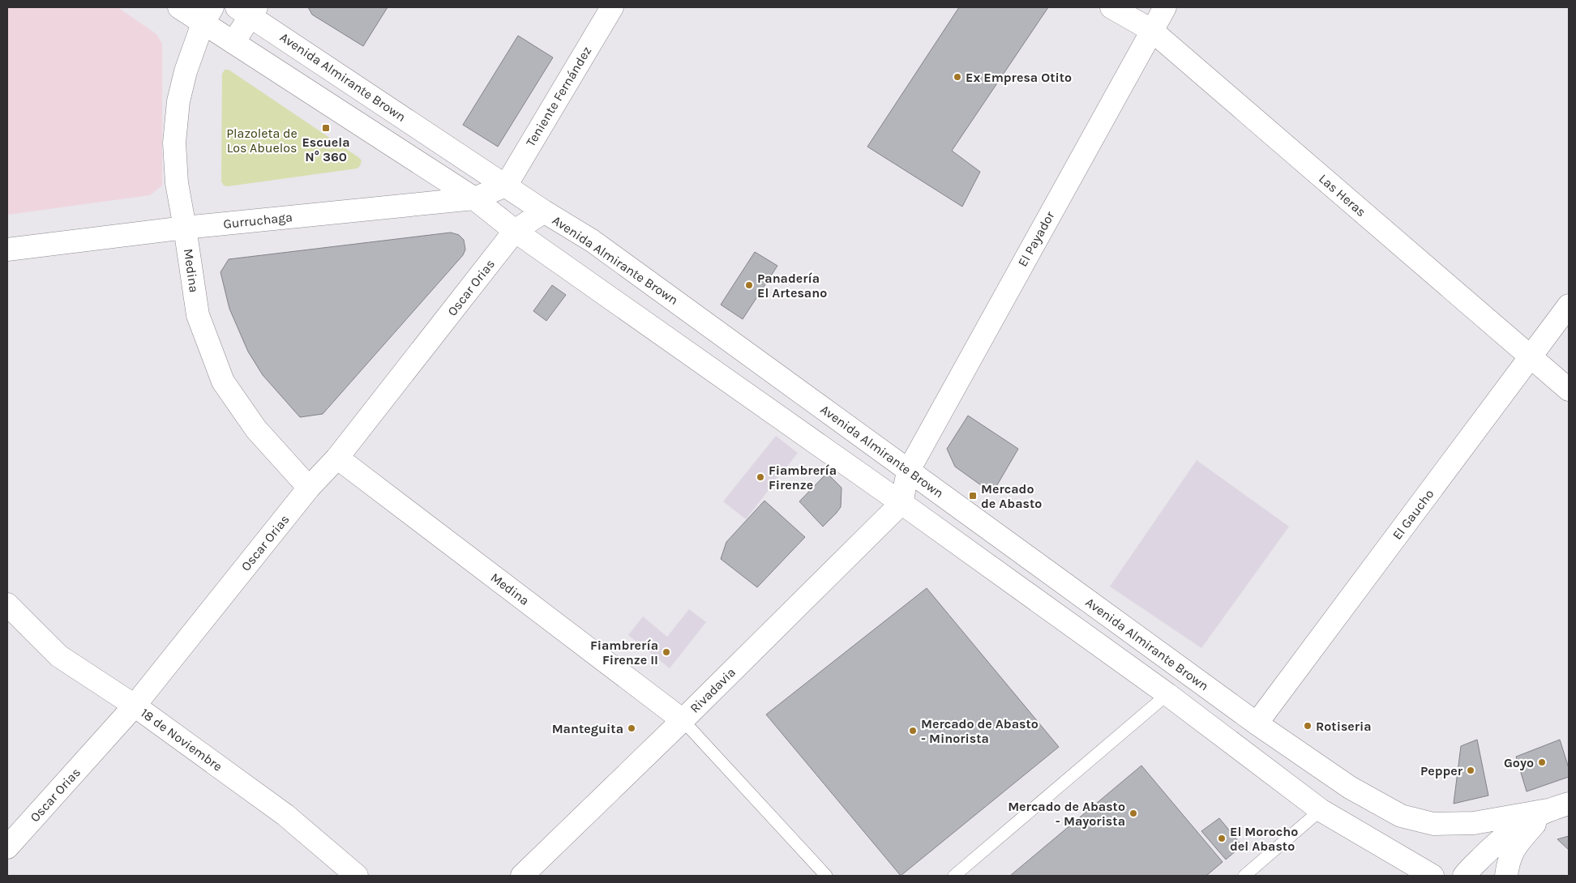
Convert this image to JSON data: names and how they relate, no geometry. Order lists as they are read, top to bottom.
{
  "streets": {
    "street": [
      "Avenida Almirante Brown",
      "Teniente Fernández",
      "Las Heras",
      "Gurruchaga",
      "El Payador",
      "Medina",
      "Oscar Orias",
      "El Gaucho",
      "Rivadavia",
      "18 de Noviembre"
    ]
  },
  "crossings": [
    ["Avenida Almirante Brown", "Teniente Fernández"],
    ["Avenida Almirante Brown", "Gurruchaga"],
    ["Avenida Almirante Brown", "El Payador"],
    ["Avenida Almirante Brown", "Oscar Orias"],
    ["Avenida Almirante Brown", "El Gaucho"],
    ["Teniente Fernández", "Gurruchaga"],
    ["Las Heras", "El Payador"],
    ["Las Heras", "El Gaucho"],
    ["Gurruchaga", "Medina"],
    ["El Payador", "Rivadavia"],
    ["Medina", "Oscar Orias"],
    ["Medina", "Rivadavia"],
    ["Oscar Orias", "18 de Noviembre"]
  ],
  "parks": ["Plazoleta de Los Abuelos"],
  "places": {
    "other": [
      "Ex Empresa Otito",
      "Panadería El Artesano",
      "Fiambrería Firenze",
      "Fiambrería Firenze II",
      "Rotiseria",
      "Manteguita",
      "Mercado de Abasto - Minorista",
      "Goyo",
      "Pepper",
      "Mercado de Abasto - Mayorista",
      "El Morocho del Abasto"
    ],
    "transit": ["Escuela N° 360", "Mercado de Abasto"]
  }
}
